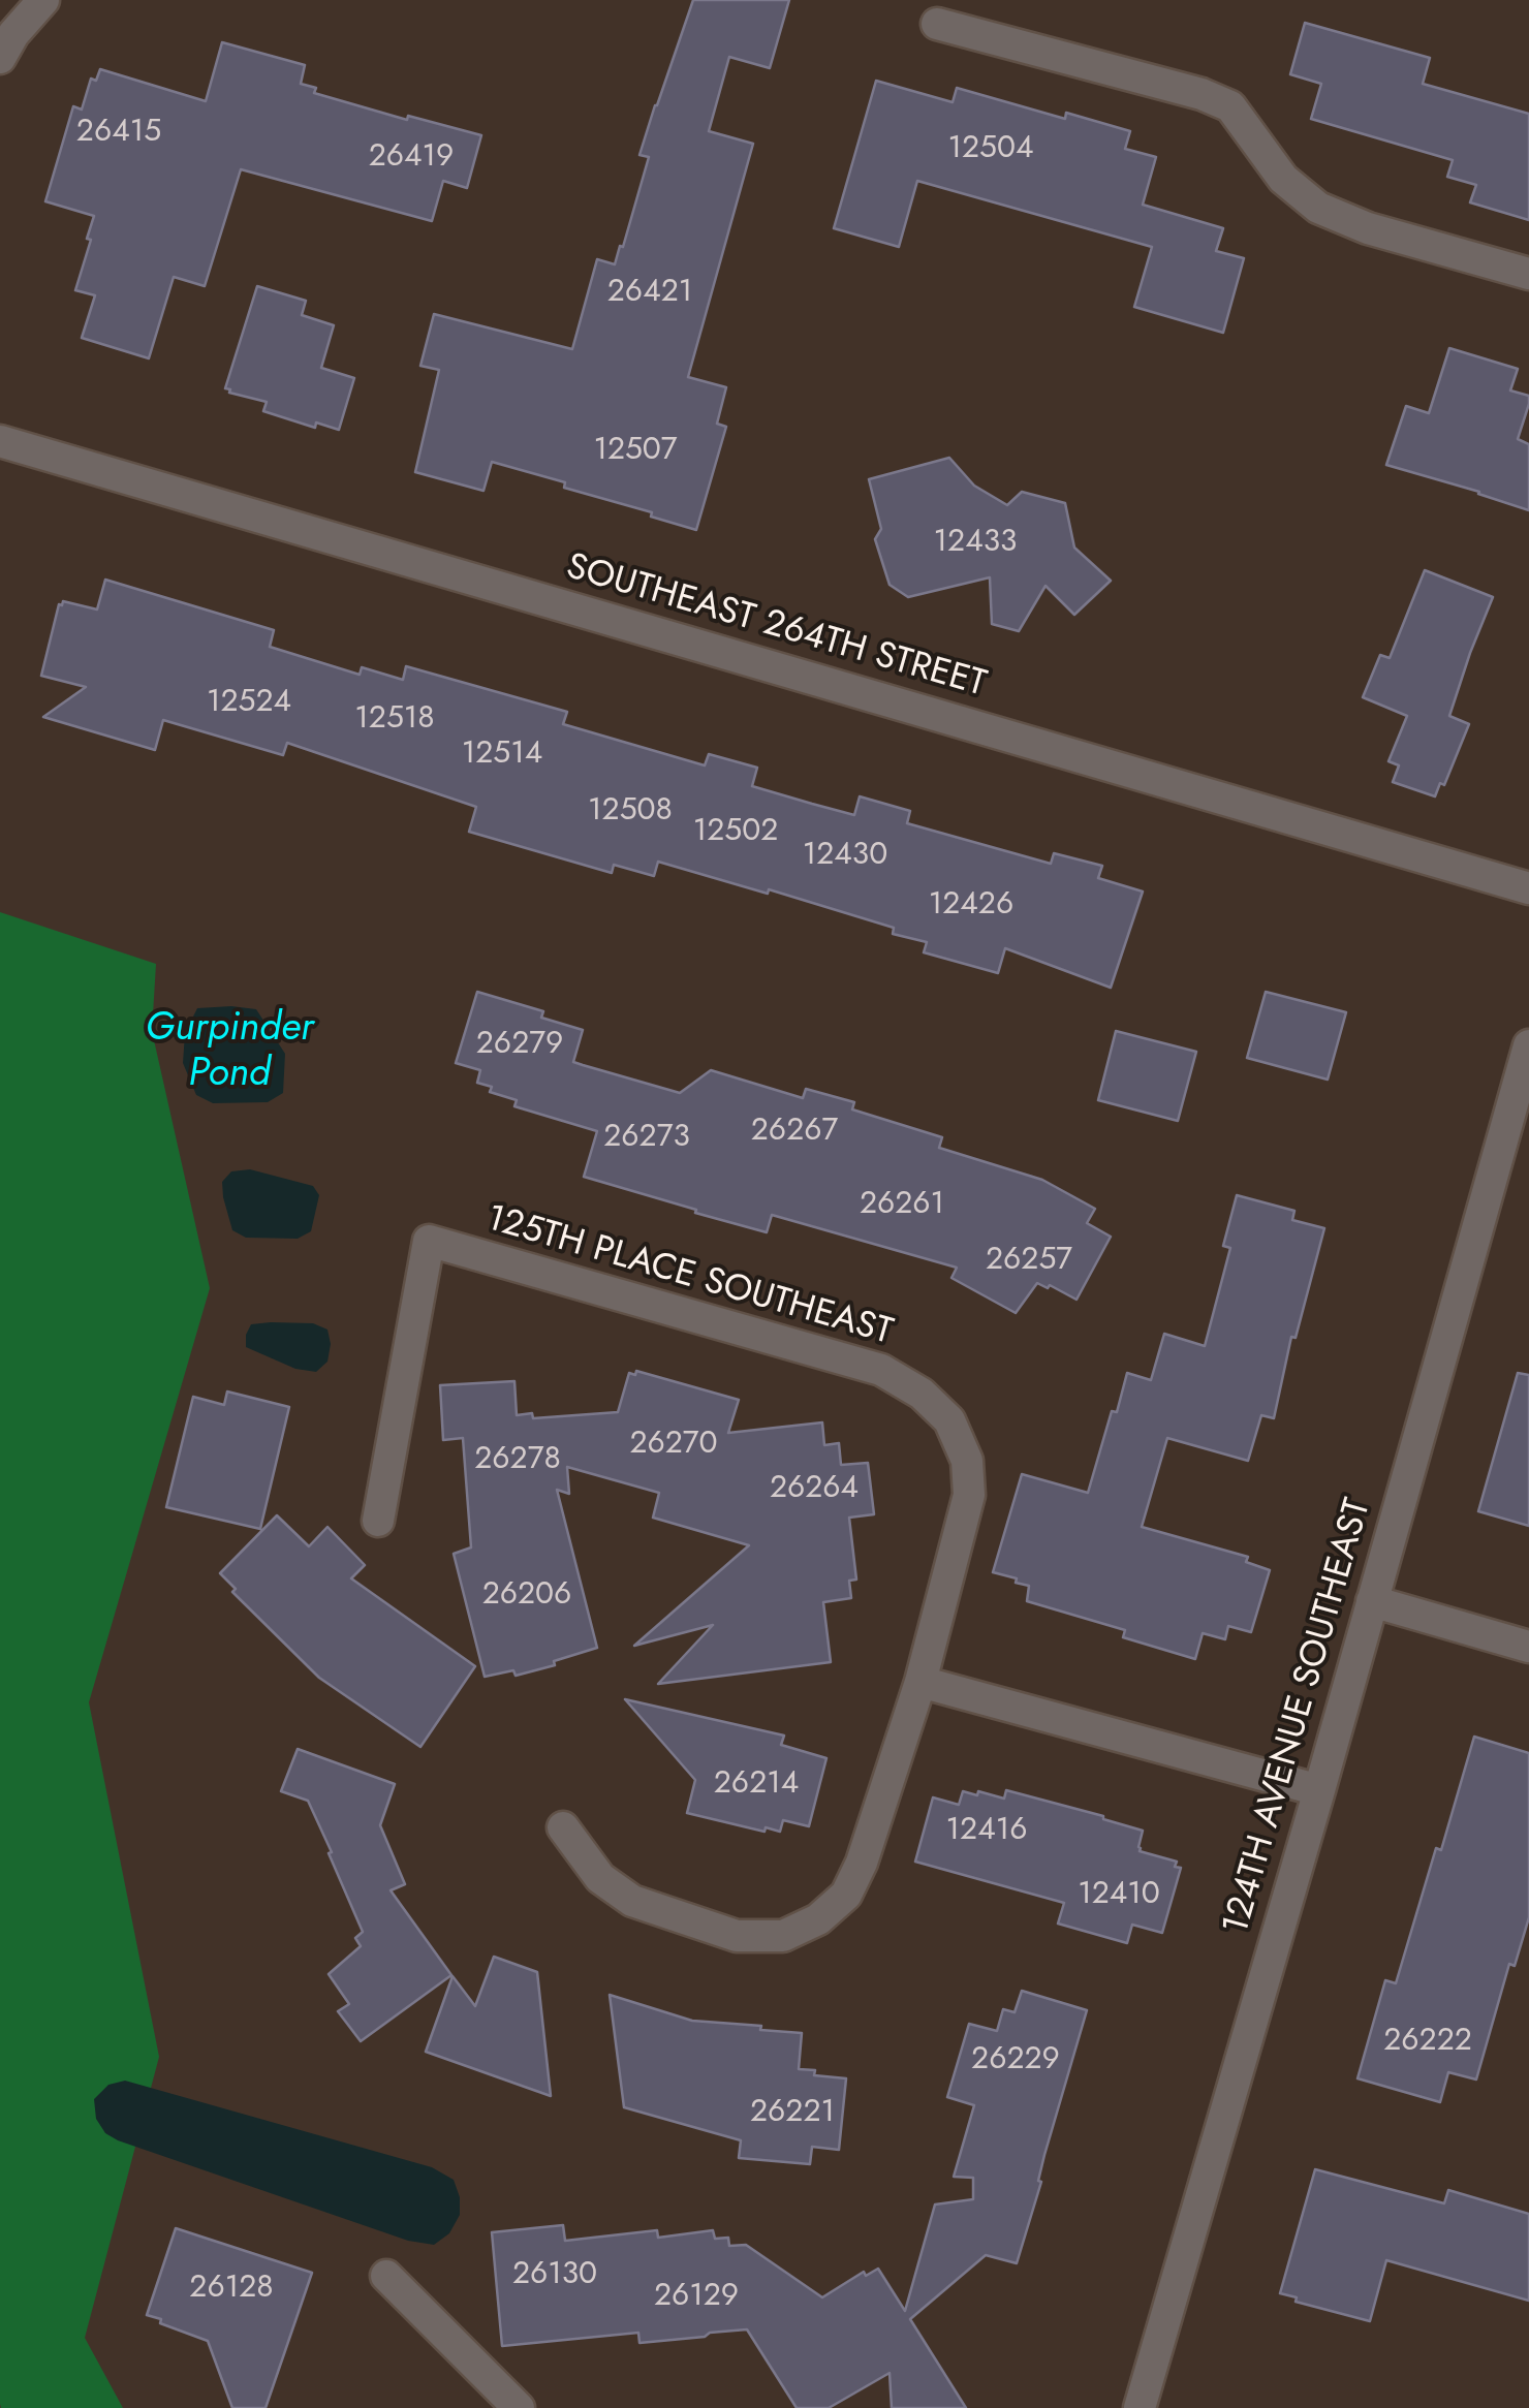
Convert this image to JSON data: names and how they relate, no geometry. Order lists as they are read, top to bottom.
{
  "streets": {
    "street": ["SOUTHEAST 264TH STREET", "125TH PLACE SOUTHEAST", "124TH AVENUE SOUTHEAST"]
  },
  "water": ["Gurpinder Pond"],
  "house_numbers": [
    "26415",
    "12504",
    "26419",
    "26421",
    "12507",
    "12433",
    "12524",
    "12518",
    "12514",
    "12508",
    "12502",
    "12430",
    "12426",
    "26279",
    "26267",
    "26273",
    "26261",
    "26257",
    "26270",
    "26278",
    "26264",
    "26206",
    "26214",
    "12416",
    "12410",
    "26222",
    "26229",
    "26221",
    "26130",
    "26128",
    "26129"
  ]
}
